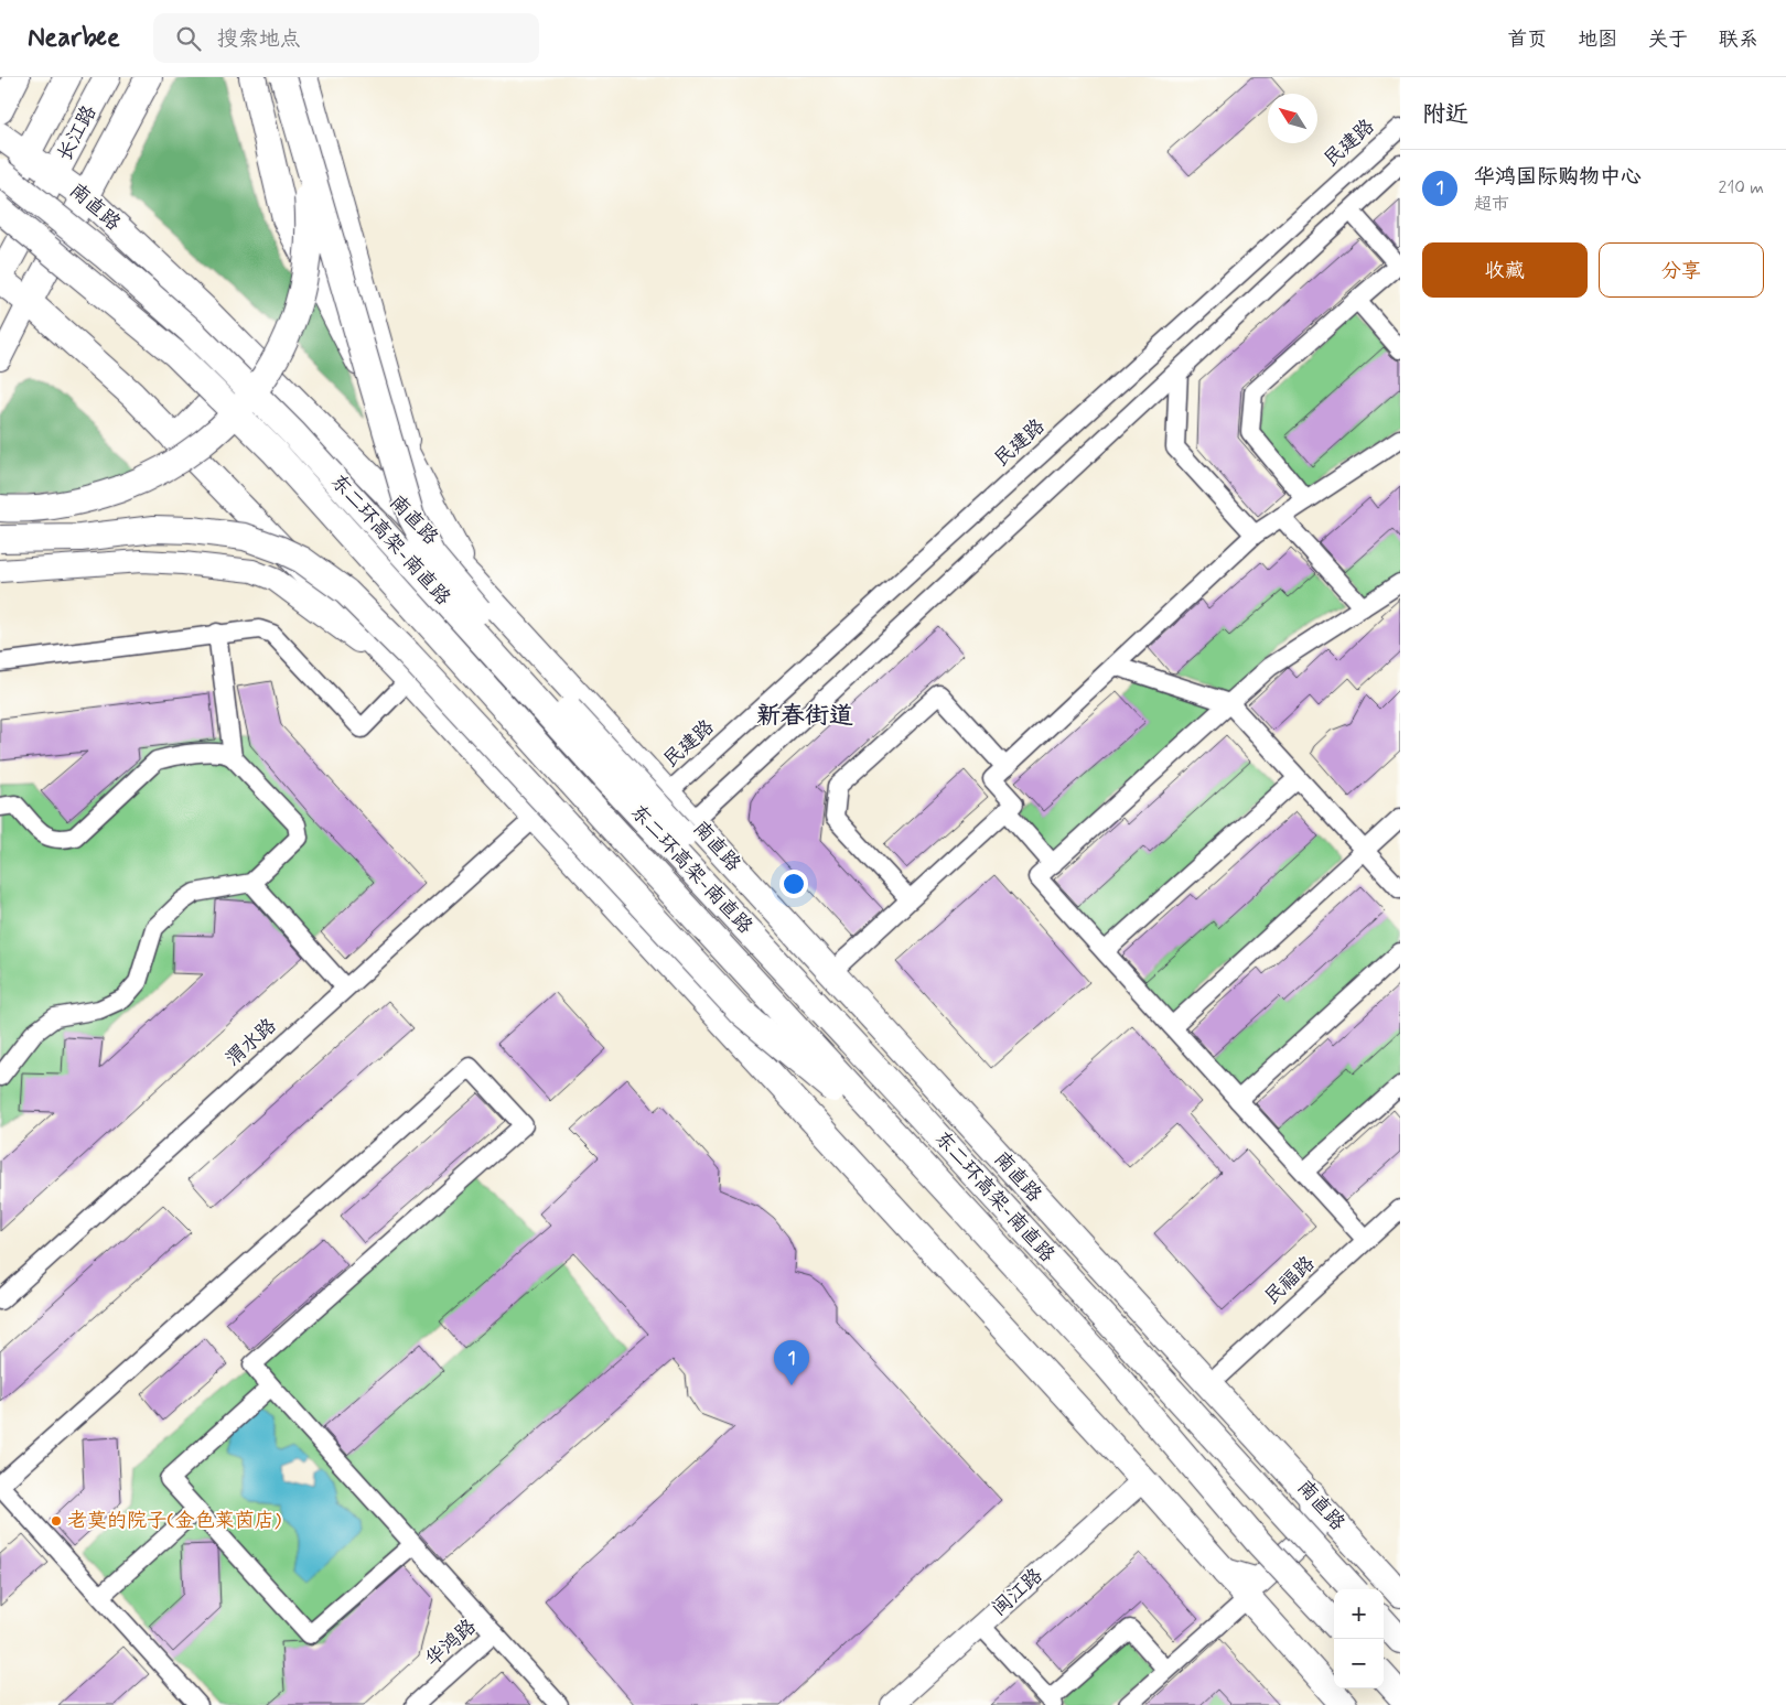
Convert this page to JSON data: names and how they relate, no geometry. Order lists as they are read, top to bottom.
{
  "streets": {
    "highway": ["长江路", "南直路", "东二环高架-南直路"],
    "main road": ["闽江路"],
    "street": [
      "民建路",
      "渭水路",
      "民福路",
      "华鸿路"
    ]
  },
  "crossings": [
    ["长江路", "南直路"],
    ["长江路", "东二环高架-南直路"],
    ["民建路", "南直路"],
    ["南直路", "民福路"]
  ],
  "districts": ["新春街道"],
  "places": ["老莫的院子(金色莱茵店)"],
  "north": "top left",
  "page": {
    "header": "Nearbee",
    "search": "搜索地点",
    "nav": [
      "首页",
      "地图",
      "关于",
      "联系"
    ],
    "heading": "附近",
    "list": [
      {
        "mark": "1",
        "name": "华鸿国际购物中心",
        "note": "超市",
        "value": "210 m"
      }
    ],
    "buttons": ["收藏", "分享"],
    "pins": "1",
    "map_buttons": ["+", "−"]
  }
}
